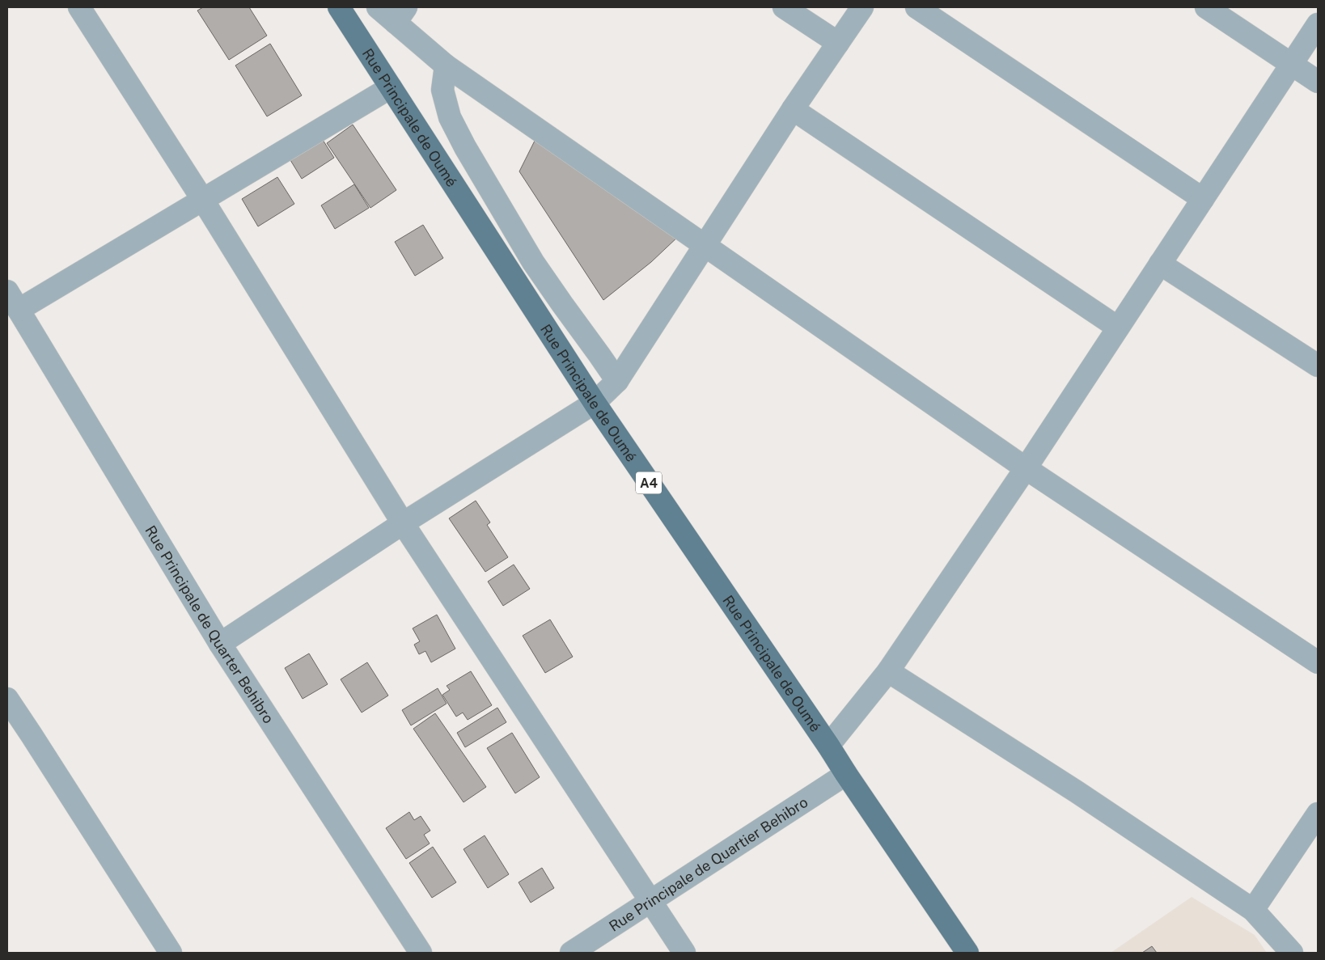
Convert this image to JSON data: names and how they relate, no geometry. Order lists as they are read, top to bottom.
{
  "streets": {
    "main road": ["Rue Principale de Oumé", "A4"],
    "street": ["Rue Principale de Quarter Behibro", "Rue Principale de Quartier Behibro"]
  },
  "crossings": [
    ["Rue Principale de Oumé", "Rue Principale de Quartier Behibro"]
  ]
}
